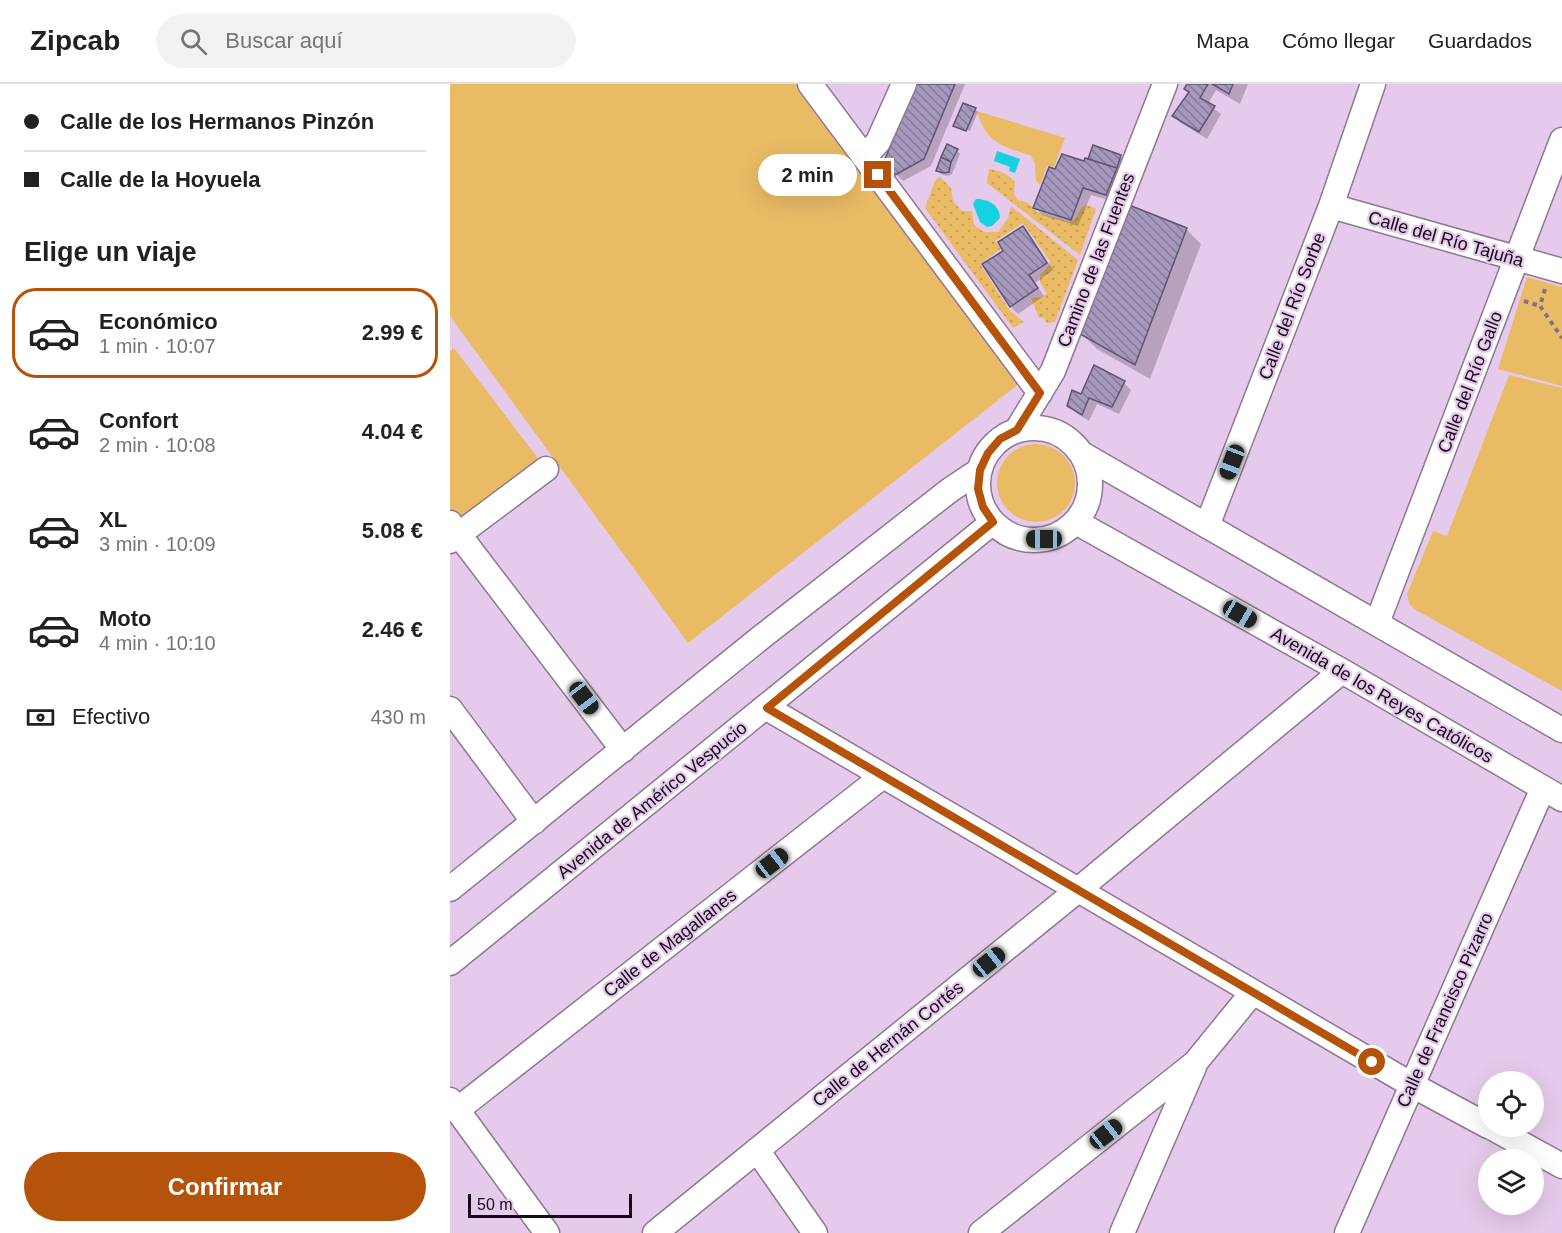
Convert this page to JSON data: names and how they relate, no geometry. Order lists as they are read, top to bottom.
{
  "streets": {
    "street": [
      "Calle del Río Tajuña",
      "Camino de las Fuentes",
      "Calle del Río Sorbe",
      "Calle del Río Gallo",
      "Avenida de los Reyes Católicos",
      "Avenida de Américo Vespucio",
      "Calle de Magallanes",
      "Calle de Francisco Pizarro",
      "Calle de Hernán Cortés"
    ]
  },
  "crossings": [
    ["Calle del Río Tajuña", "Calle del Río Sorbe"],
    ["Calle del Río Tajuña", "Calle del Río Gallo"],
    ["Camino de las Fuentes", "Avenida de los Reyes Católicos"],
    ["Camino de las Fuentes", "Avenida de Américo Vespucio"],
    ["Avenida de los Reyes Católicos", "Avenida de Américo Vespucio"],
    ["Avenida de los Reyes Católicos", "Calle de Francisco Pizarro"],
    ["Avenida de los Reyes Católicos", "Calle de Hernán Cortés"]
  ],
  "scale_bar": "50 m",
  "page": {
    "header": "Zipcab",
    "search": "Buscar aquí",
    "nav": ["Mapa", "Cómo llegar", "Guardados"],
    "banner": ["Calle de los Hermanos Pinzón", "Calle de la Hoyuela"],
    "bubble": "2 min",
    "heading": "Elige un viaje",
    "list": [
      {
        "name": "Económico",
        "note": "1 min · 10:07",
        "value": "2.99 €"
      },
      {
        "name": "Confort",
        "note": "2 min · 10:08",
        "value": "4.04 €"
      },
      {
        "name": "XL",
        "note": "3 min · 10:09",
        "value": "5.08 €"
      },
      {
        "name": "Moto",
        "note": "4 min · 10:10",
        "value": "2.46 €"
      }
    ],
    "pay": ["Efectivo", "430 m"],
    "buttons": "Confirmar",
    "scale": "50 m"
  }
}
